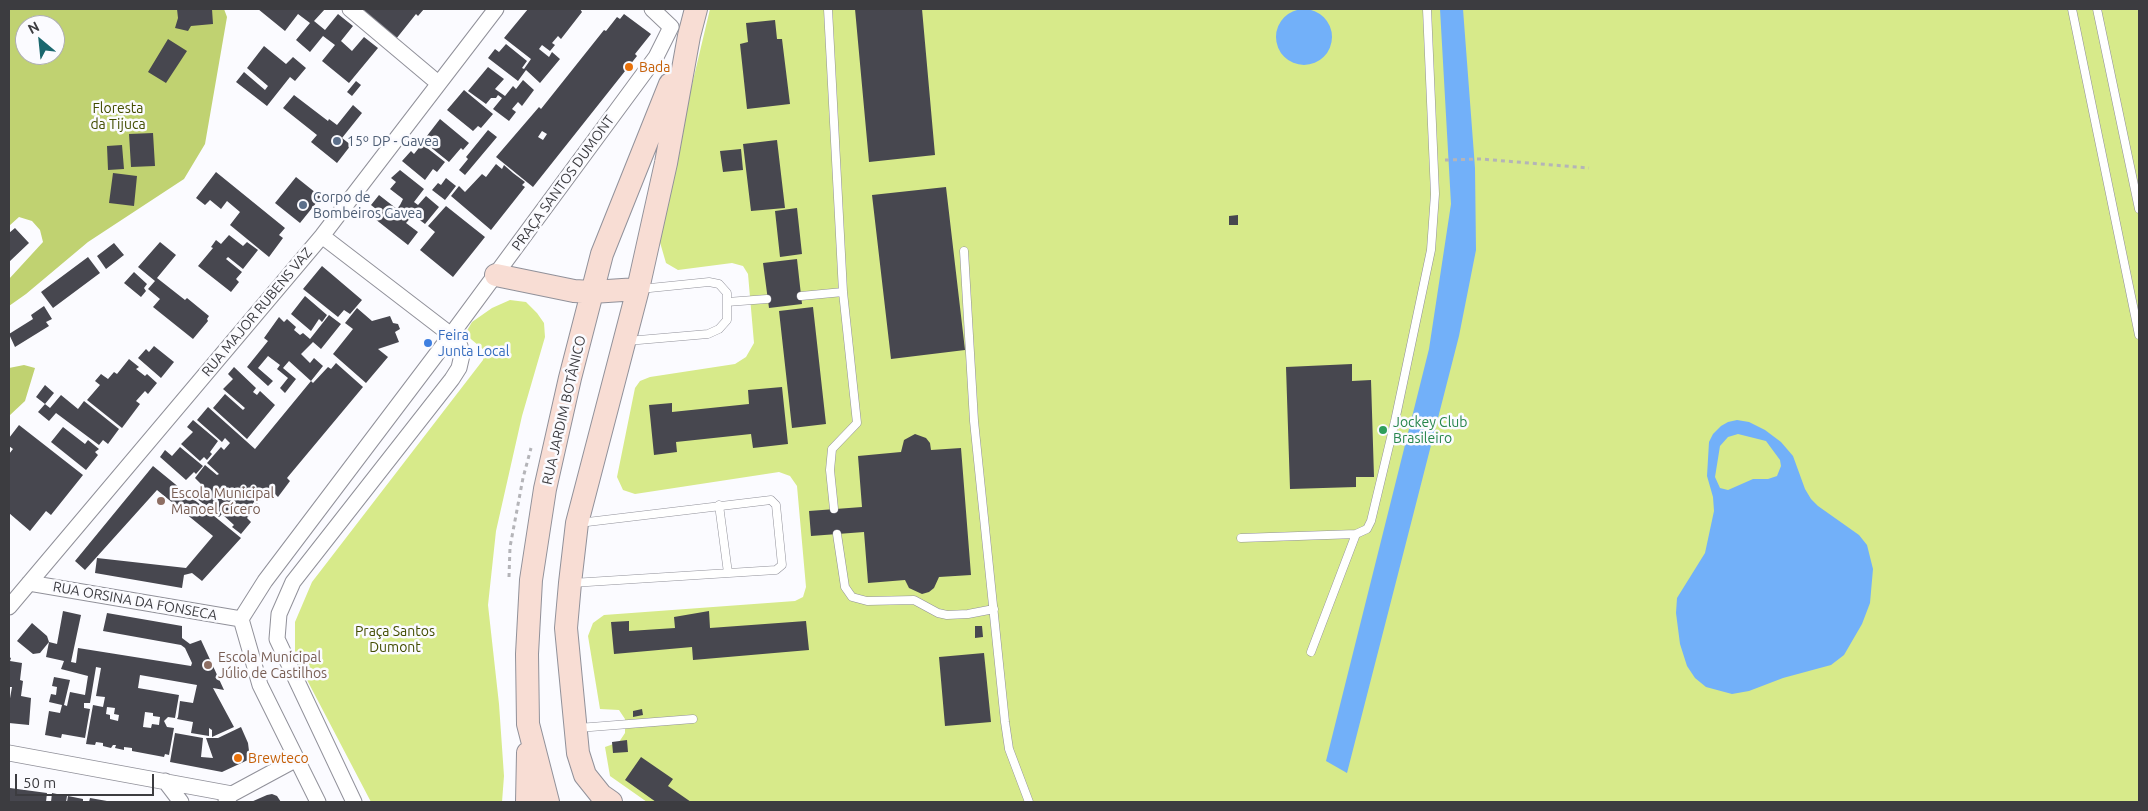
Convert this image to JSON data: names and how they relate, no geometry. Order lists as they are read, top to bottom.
{
  "streets": {
    "main road": ["RUA JARDIM BOTÂNICO"],
    "street": ["PRAÇA SANTOS DUMONT", "RUA MAJOR RUBENS VAZ", "RUA ORSINA DA FONSECA"]
  },
  "crossings": [
    ["PRAÇA SANTOS DUMONT", "RUA JARDIM BOTÂNICO"],
    ["PRAÇA SANTOS DUMONT", "RUA ORSINA DA FONSECA"],
    ["RUA MAJOR RUBENS VAZ", "RUA ORSINA DA FONSECA"]
  ],
  "parks": ["Floresta da Tijuca", "Praça Santos Dumont"],
  "places": [
    "Bada",
    "15º DP - Gavea",
    "Corpo de Bombeiros Gavea",
    "Feira Junta Local",
    "Jockey Club Brasileiro",
    "Escola Municipal Manoel Cícero",
    "Escola Municipal Júlio de Castilhos",
    "Brewteco"
  ],
  "scale_bar": "50 m",
  "north": "top left"
}
